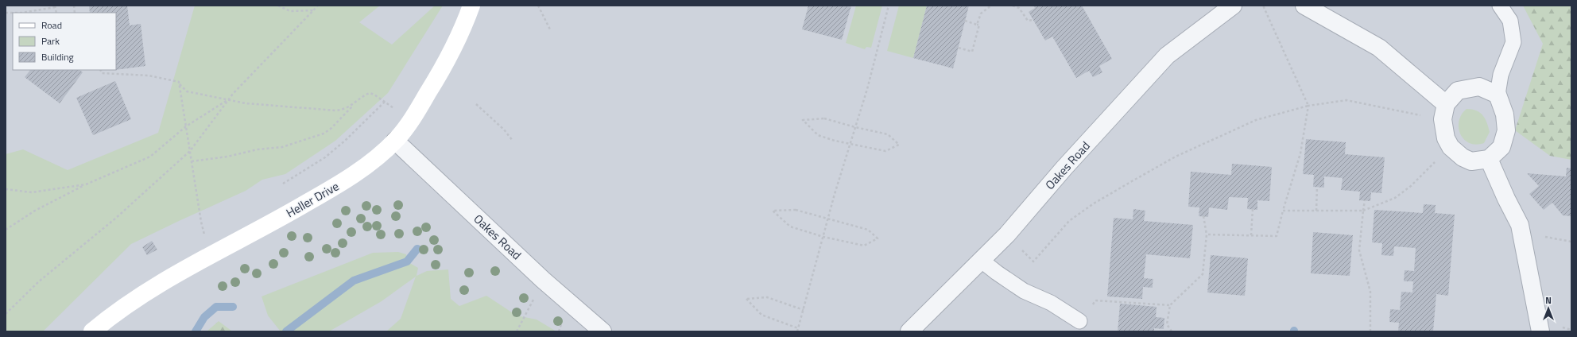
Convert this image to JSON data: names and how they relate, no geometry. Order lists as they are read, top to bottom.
{
  "streets": {
    "main road": ["Heller Drive"],
    "street": ["Oakes Road"]
  },
  "crossings": [
    ["Oakes Road", "Heller Drive"]
  ],
  "legend": ["Road", "Park", "Building"],
  "north": "top"
}
